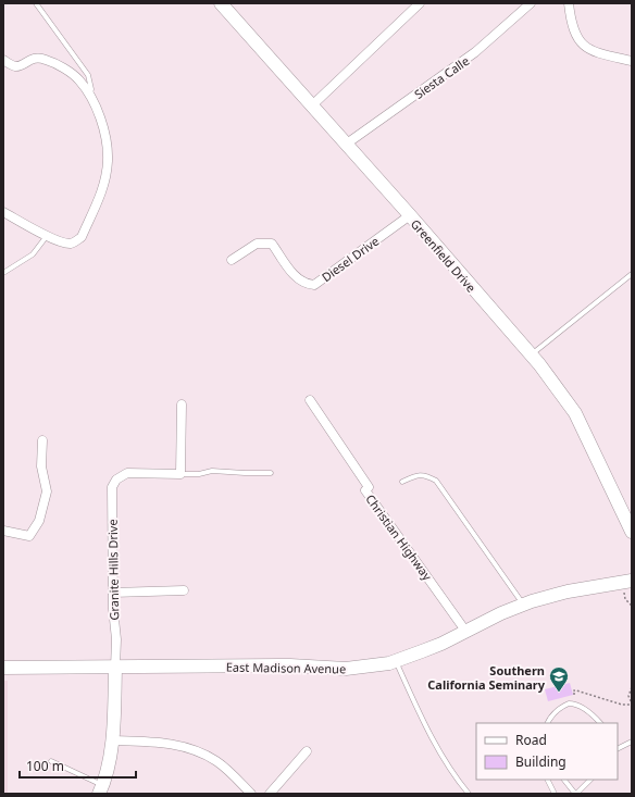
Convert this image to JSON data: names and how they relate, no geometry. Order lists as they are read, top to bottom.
{
  "streets": {
    "street": [
      "Siesta Calle",
      "Greenfield Drive",
      "Diesel Drive",
      "Christian Highway",
      "Granite Hills Drive",
      "East Madison Avenue"
    ]
  },
  "crossings": [
    ["Siesta Calle", "Greenfield Drive"],
    ["Greenfield Drive", "Diesel Drive"],
    ["Christian Highway", "East Madison Avenue"],
    ["Granite Hills Drive", "East Madison Avenue"]
  ],
  "places": {
    "school or university": ["Southern California Seminary"]
  },
  "legend": ["Road", "Building"],
  "scale_bar": "100 m"
}
